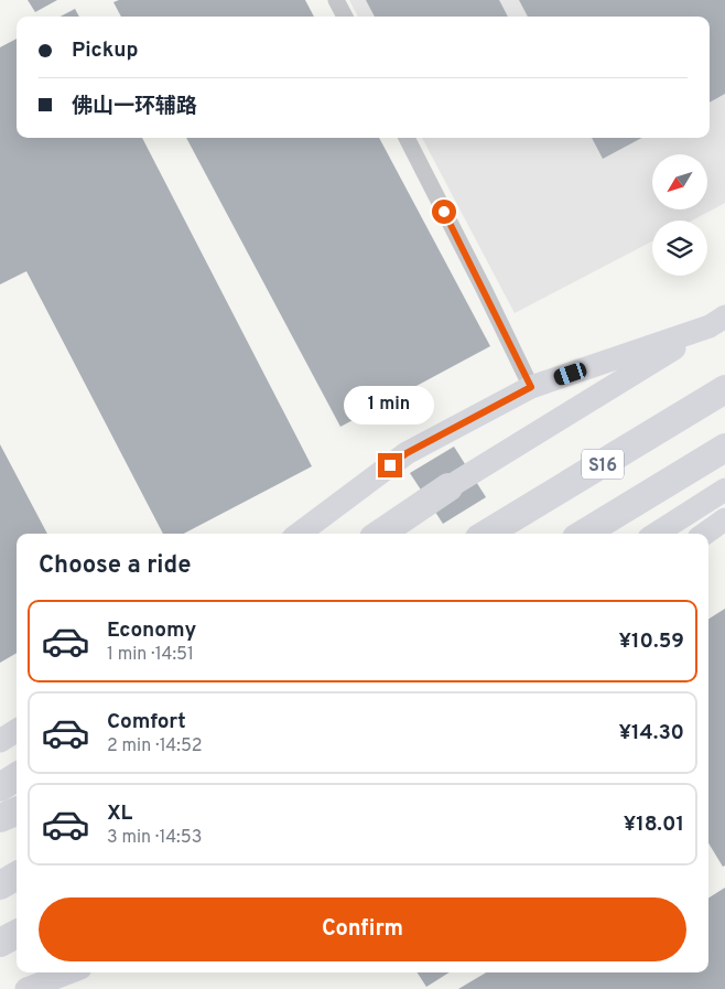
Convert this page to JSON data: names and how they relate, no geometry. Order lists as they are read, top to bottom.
{
  "streets": {
    "highway": ["S16"]
  },
  "north": "bottom left",
  "page": {
    "banner": ["Pickup", "佛山一环辅路"],
    "bubble": "1 min",
    "heading": "Choose a ride",
    "list": [
      {
        "name": "Economy",
        "note": "1 min · 14:51",
        "value": "¥10.59"
      },
      {
        "name": "Comfort",
        "note": "2 min · 14:52",
        "value": "¥14.30"
      },
      {
        "name": "XL",
        "note": "3 min · 14:53",
        "value": "¥18.01"
      }
    ],
    "buttons": "Confirm"
  }
}
